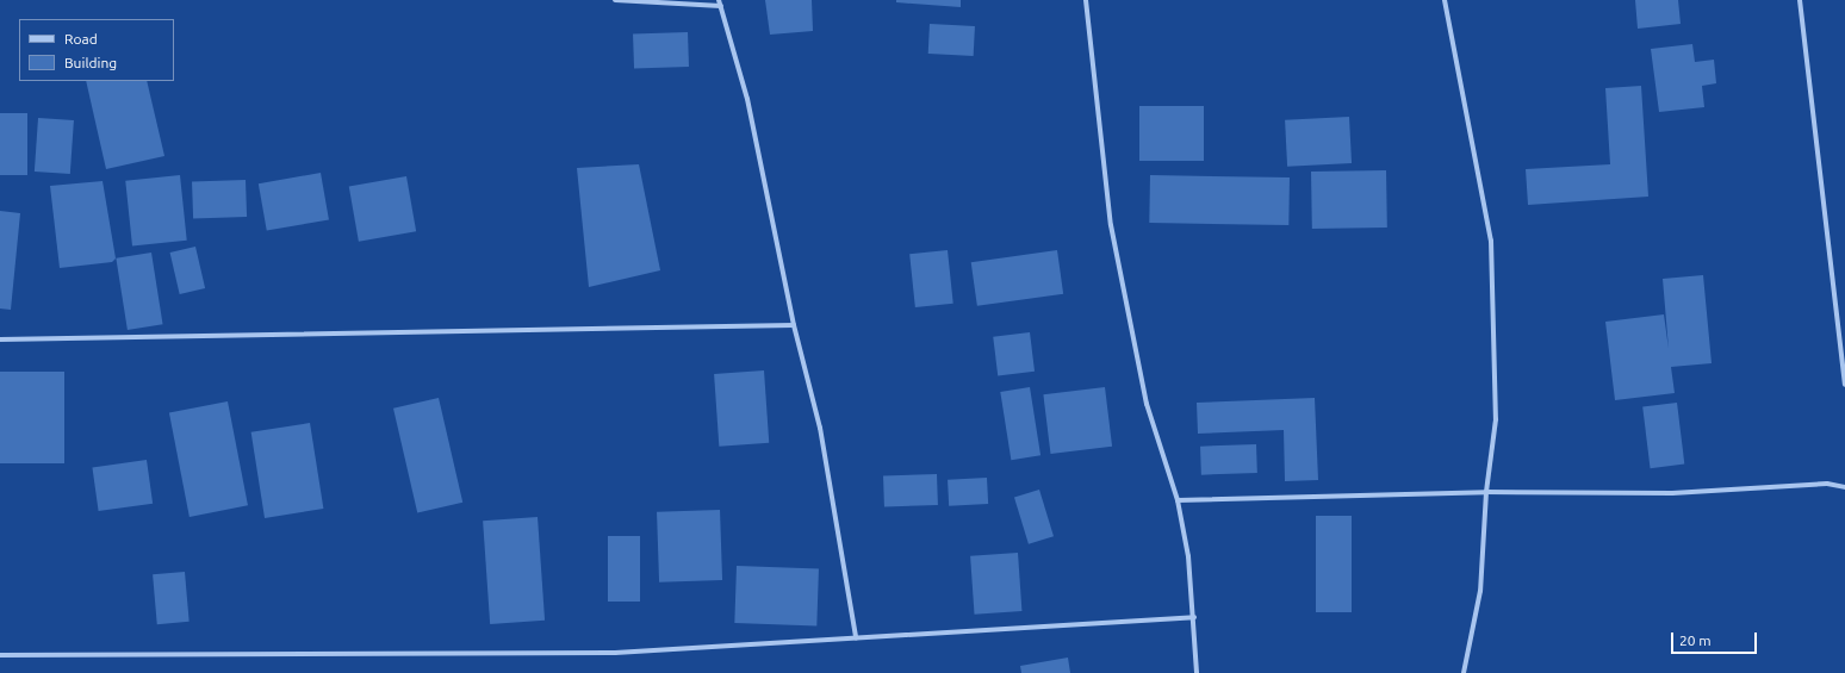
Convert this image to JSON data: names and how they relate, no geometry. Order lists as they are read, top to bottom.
{
  "legend": ["Road", "Building"],
  "scale_bar": "20 m"
}
